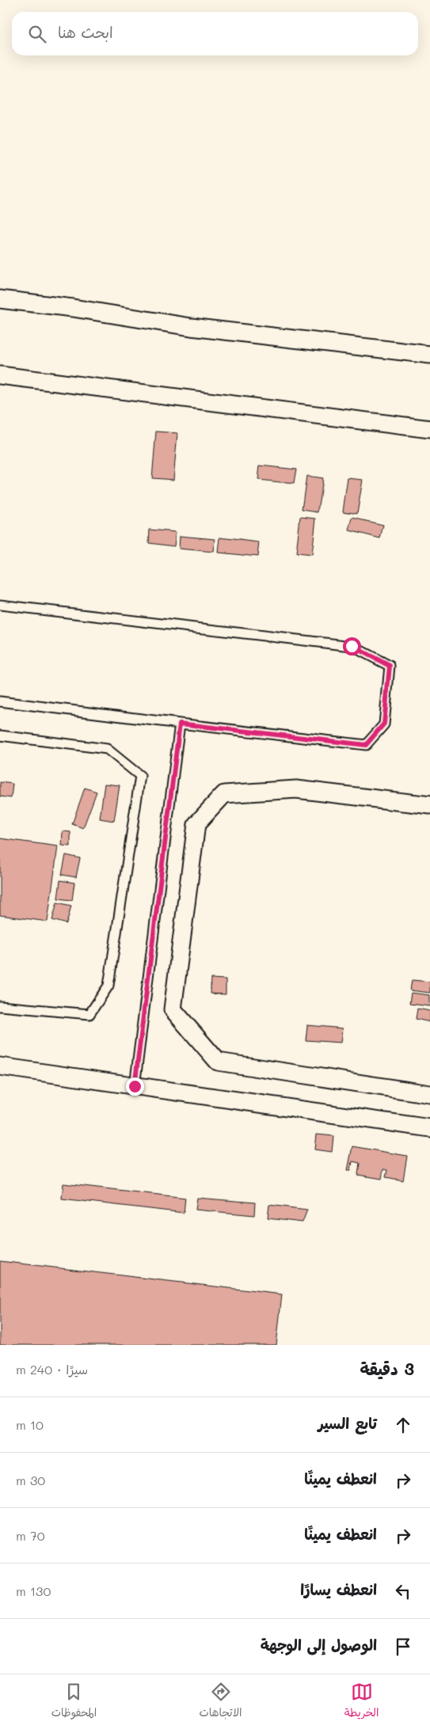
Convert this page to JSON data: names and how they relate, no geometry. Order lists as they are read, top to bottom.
{
  "page": {
    "search": "ابحث هنا",
    "heading": ["3 دقيقة", "سيرًا · 240 m"],
    "list": [
      ["تابع السير", "10 m"],
      ["انعطف يمينًا", "30 m"],
      ["انعطف يمينًا", "70 m"],
      ["انعطف يسارًا", "130 m"],
      "الوصول إلى الوجهة"
    ],
    "nav": ["الخريطة", "الاتجاهات", "المحفوظات"]
  }
}
